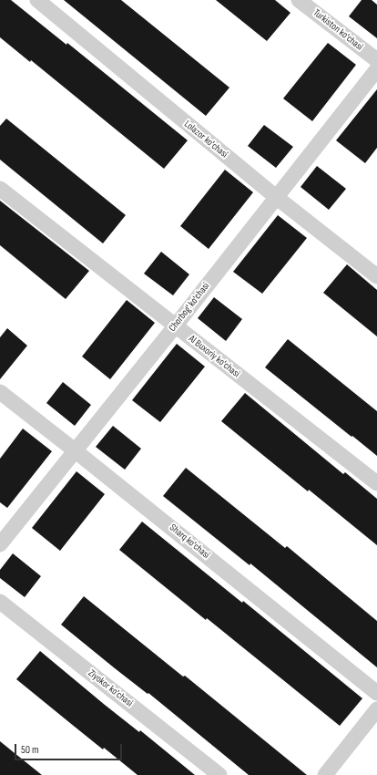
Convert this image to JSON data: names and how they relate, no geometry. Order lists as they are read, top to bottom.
{
  "streets": {
    "street": [
      "Turkiston ko'chasi",
      "Lolazor ko'chasi",
      "Chorbog' ko'chasi",
      "Al Buxoriy ko'chasi",
      "Sharq ko'chasi",
      "Ziyokor ko'chasi"
    ]
  },
  "crossings": [
    ["Lolazor ko'chasi", "Chorbog' ko'chasi"],
    ["Chorbog' ko'chasi", "Al Buxoriy ko'chasi"],
    ["Chorbog' ko'chasi", "Sharq ko'chasi"]
  ],
  "scale_bar": "50 m"
}
